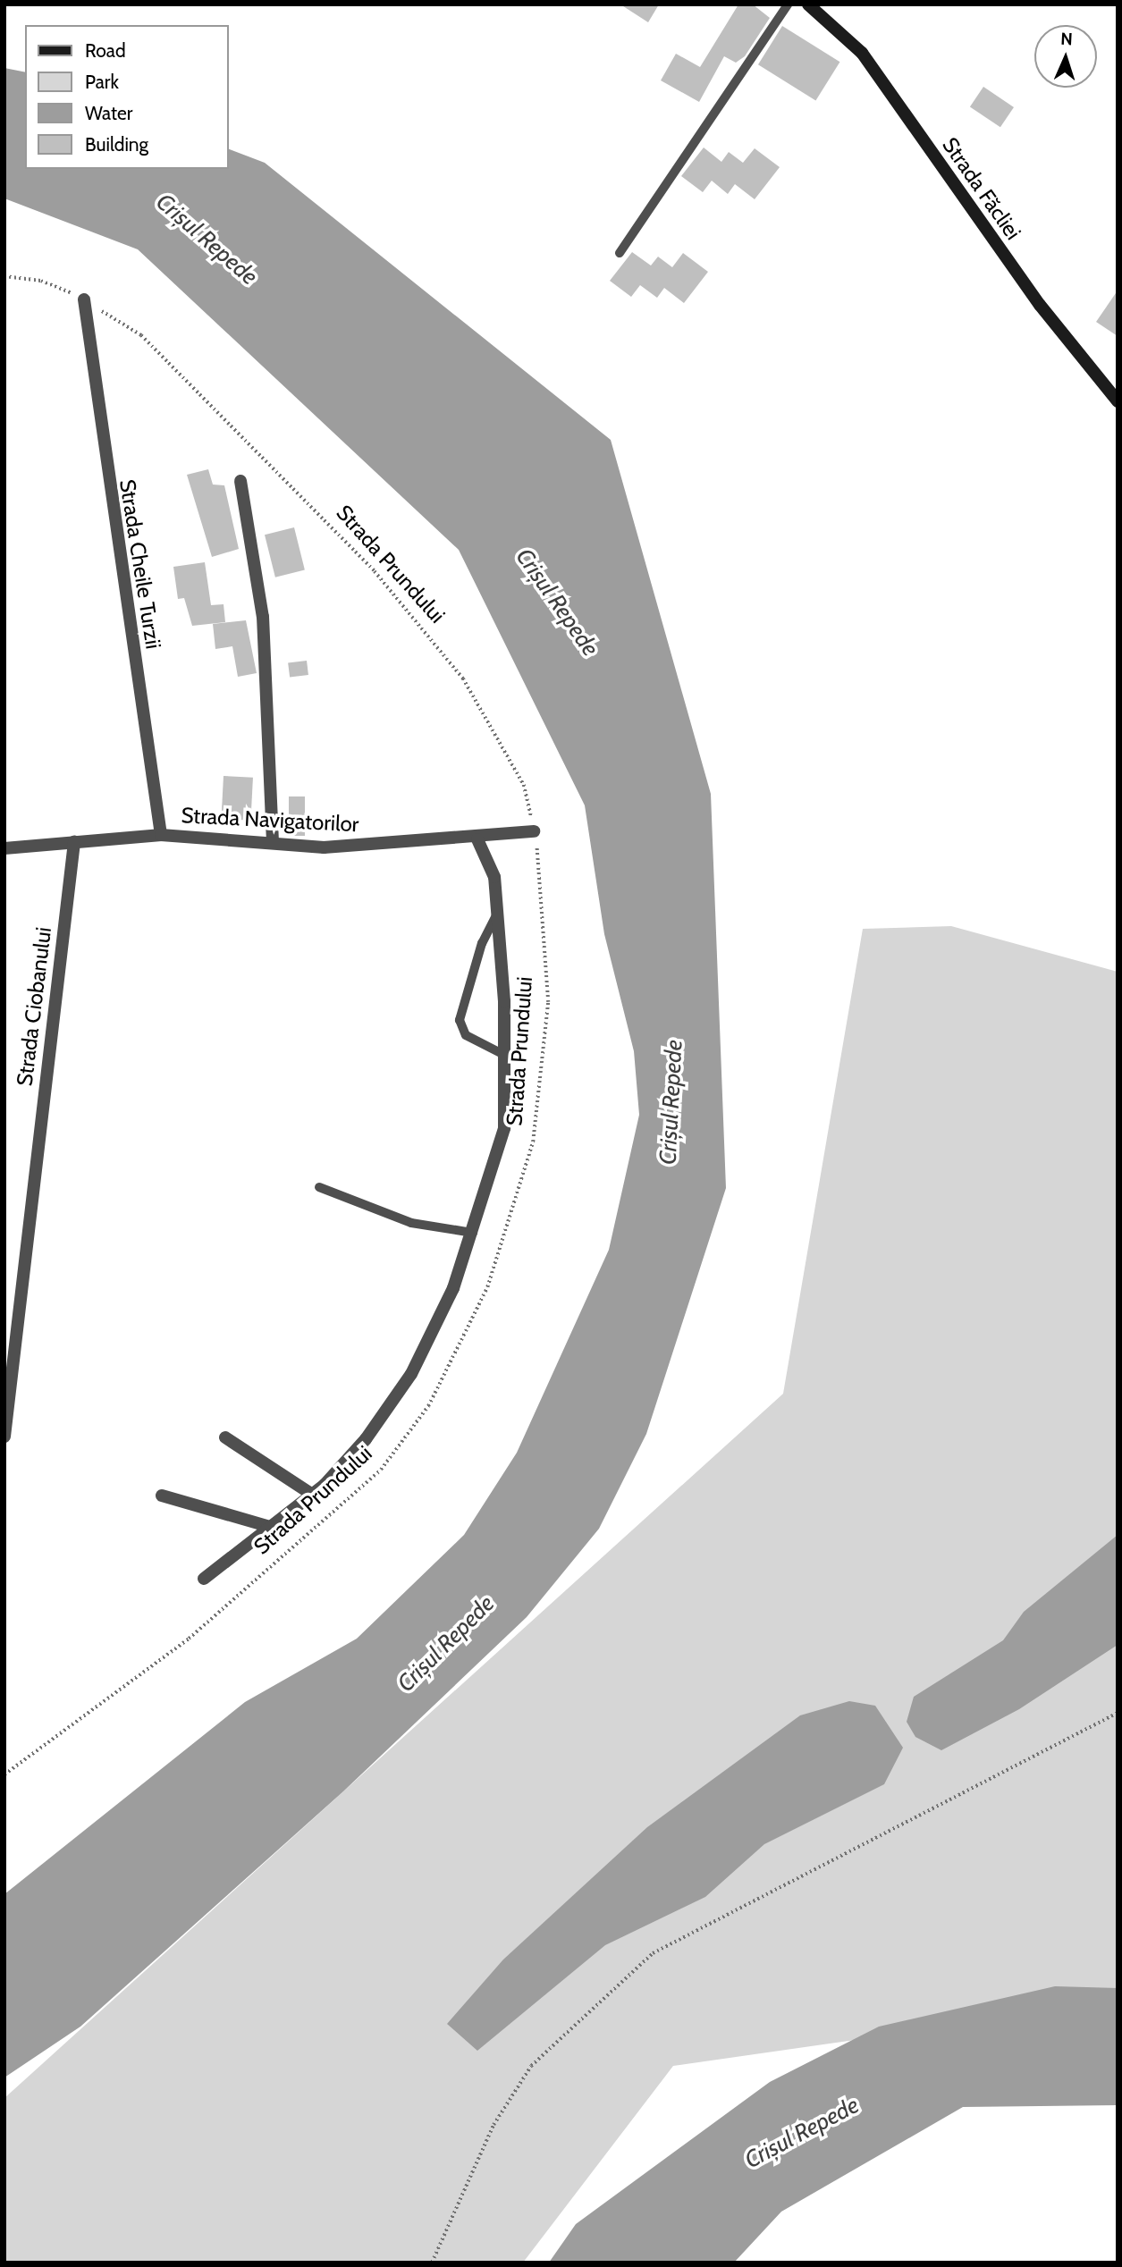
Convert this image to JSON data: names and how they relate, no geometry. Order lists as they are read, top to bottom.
{
  "streets": {
    "street": [
      "Strada Făcliei",
      "Strada Cheile Turzii",
      "Strada Prundului",
      "Strada Navigatorilor",
      "Strada Ciobanului"
    ]
  },
  "crossings": [
    ["Strada Cheile Turzii", "Strada Prundului"],
    ["Strada Cheile Turzii", "Strada Navigatorilor"],
    ["Strada Prundului", "Strada Navigatorilor"],
    ["Strada Navigatorilor", "Strada Ciobanului"]
  ],
  "water": ["Crișul Repede"],
  "legend": [
    "Road",
    "Park",
    "Water",
    "Building"
  ],
  "north": "top"
}
